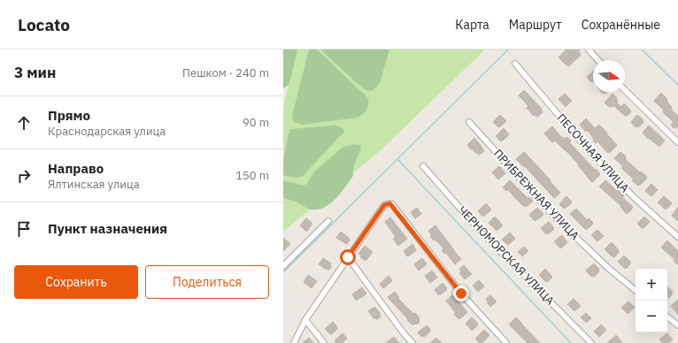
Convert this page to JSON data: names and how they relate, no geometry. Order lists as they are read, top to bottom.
{
  "streets": {
    "street": ["ПЕСОЧНАЯ УЛИЦА", "ПРИБРЕЖНАЯ УЛИЦА", "ЧЕРНОМОРСКАЯ УЛИЦА"]
  },
  "north": "right",
  "page": {
    "header": "Locato",
    "nav": ["Карта", "Маршрут", "Сохранённые"],
    "heading": ["3 мин", "Пешком · 240 m"],
    "list": [
      ["Прямо", "Краснодарская улица", "90 m"],
      ["Направо", "Ялтинская улица", "150 m"],
      "Пункт назначения"
    ],
    "buttons": ["Сохранить", "Поделиться"],
    "map_buttons": ["+", "−"]
  }
}
